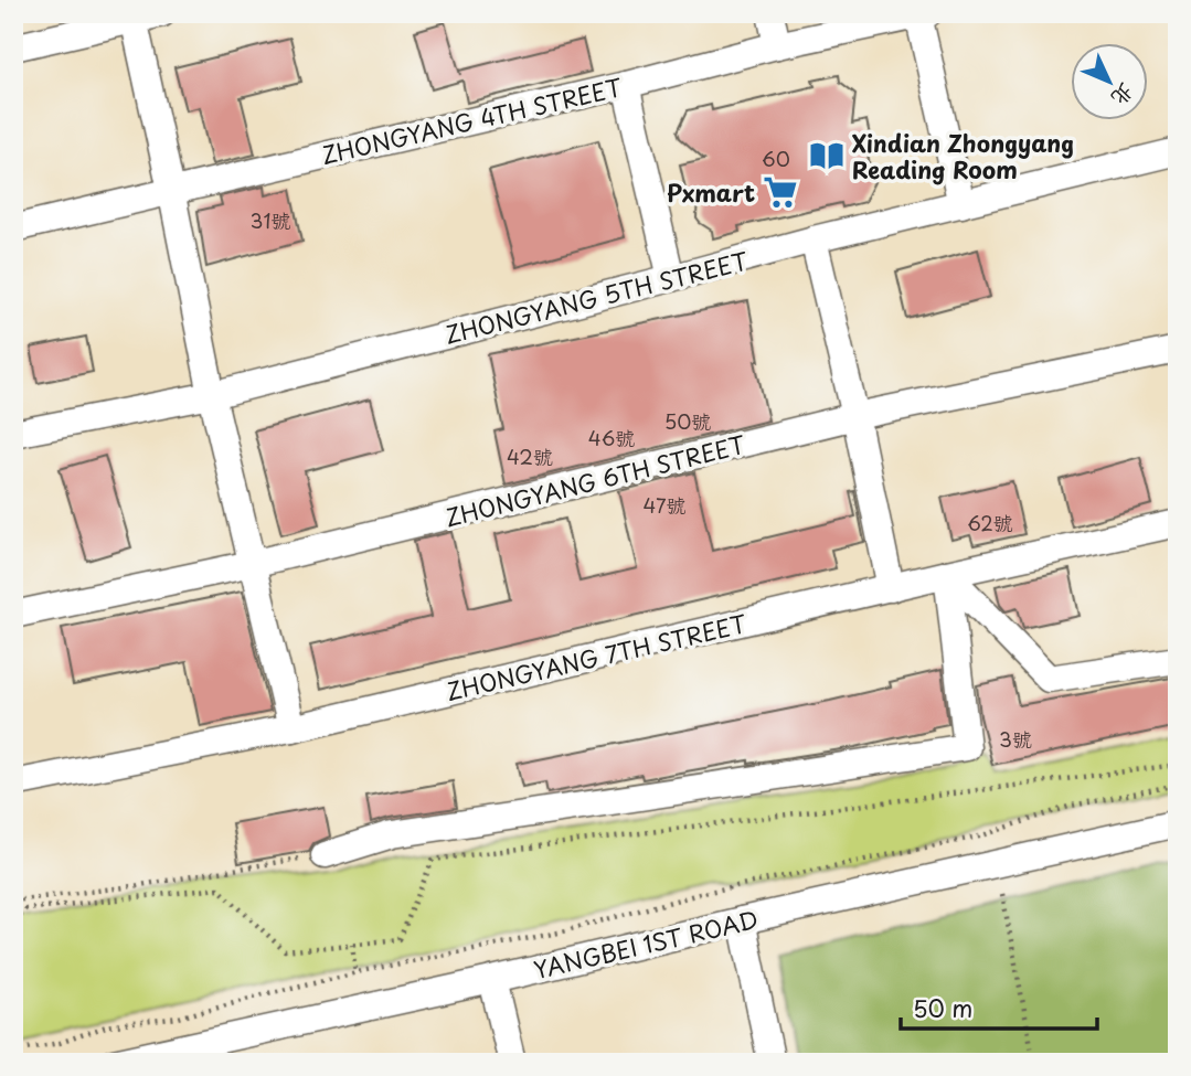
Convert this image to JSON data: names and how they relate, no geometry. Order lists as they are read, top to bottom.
{
  "streets": {
    "street": [
      "ZHONGYANG 4TH STREET",
      "ZHONGYANG 5TH STREET",
      "ZHONGYANG 6TH STREET",
      "ZHONGYANG 7TH STREET",
      "YANGBEI 1ST ROAD"
    ]
  },
  "places": {
    "library": ["Xindian Zhongyang Reading Room"],
    "supermarket": ["Pxmart"]
  },
  "house_numbers": [
    "60",
    "31號",
    "50號",
    "46號",
    "42號",
    "47號",
    "62號",
    "3號"
  ],
  "scale_bar": "50 m",
  "north": "bottom right"
}
